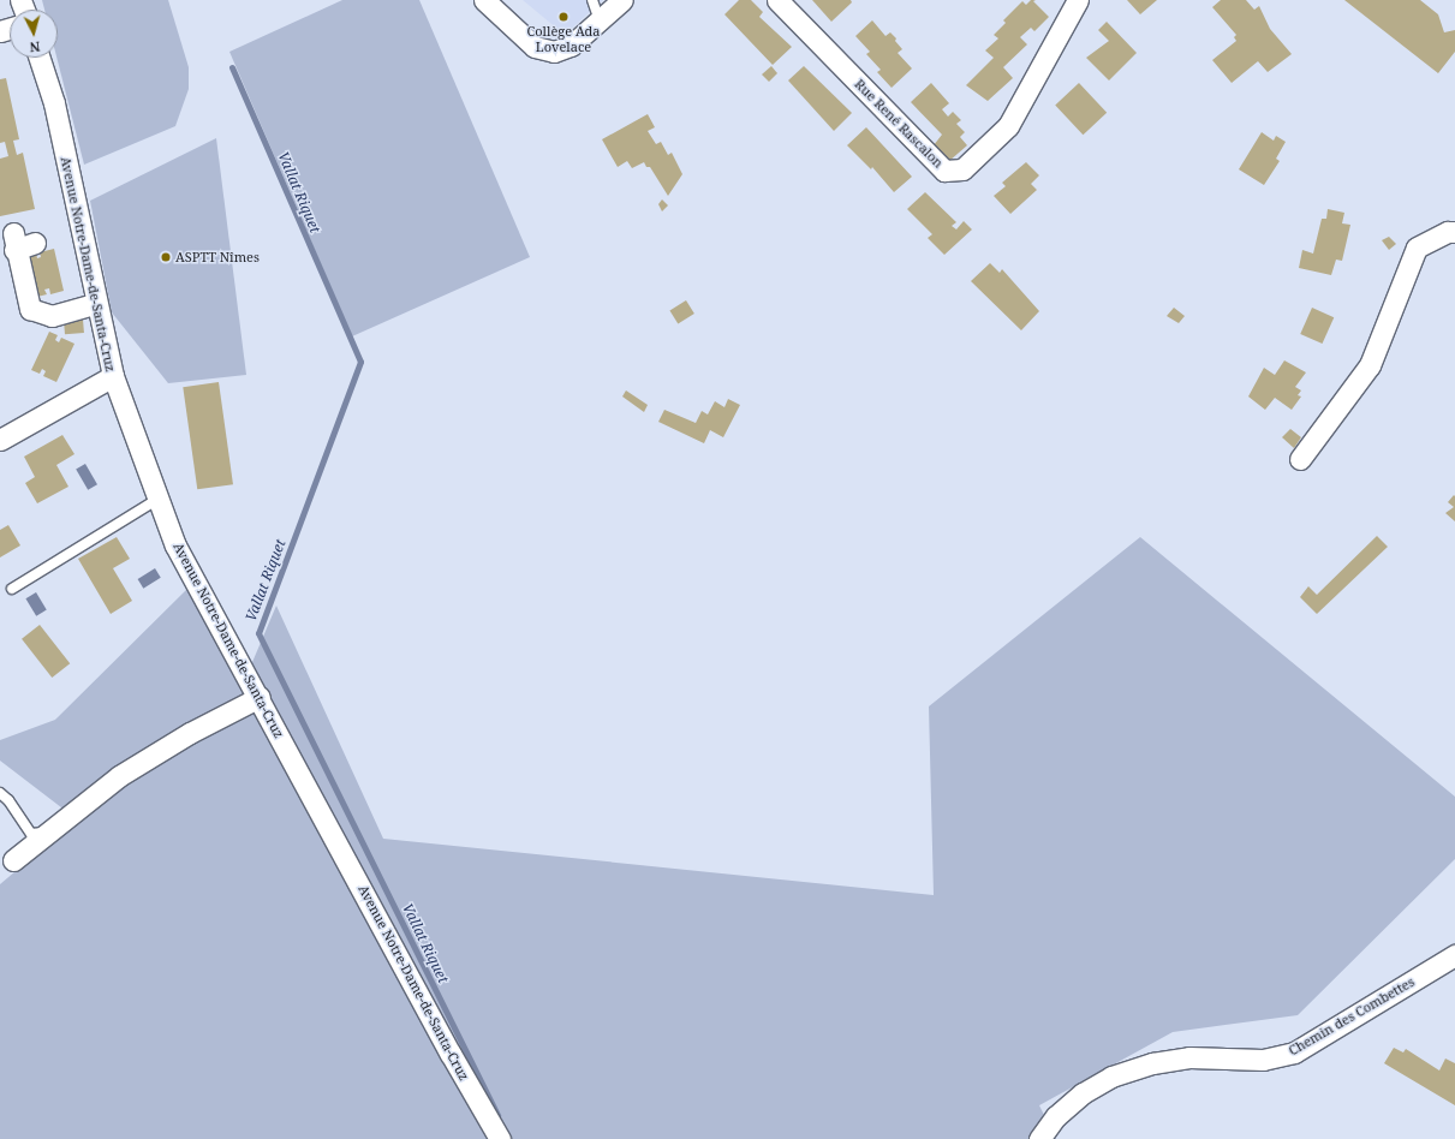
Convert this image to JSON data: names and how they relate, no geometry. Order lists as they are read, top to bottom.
{
  "streets": {
    "street": ["Rue René Rascalon", "Avenue Notre-Dame-de-Santa-Cruz", "Chemin des Combettes"]
  },
  "water": ["Vallat Riquet"],
  "places": ["Collège Ada Lovelace", "ASPTT Nîmes"],
  "north": "bottom"
}
